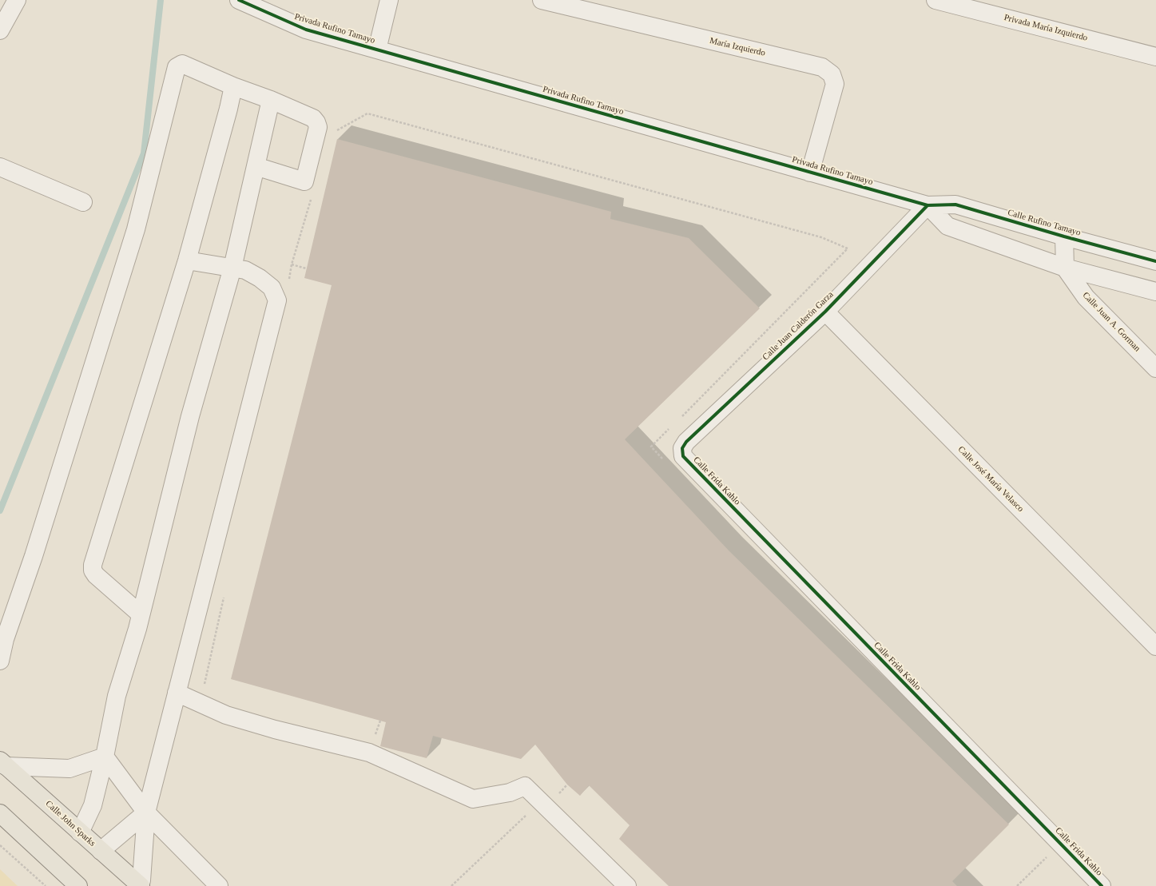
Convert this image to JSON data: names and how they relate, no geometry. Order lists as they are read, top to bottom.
{
  "streets": {
    "main road": ["Calle John Sparks"],
    "street": [
      "Privada María Izquierdo",
      "Privada Rufino Tamayo",
      "María Izquierdo",
      "Calle Rufino Tamayo",
      "Calle Juan A. Gorman",
      "Calle Juan Calderón Garza",
      "Calle José María Velasco",
      "Calle Frida Kahlo"
    ]
  },
  "crossings": [
    ["Privada Rufino Tamayo", "María Izquierdo"],
    ["Privada Rufino Tamayo", "Calle Rufino Tamayo"],
    ["Privada Rufino Tamayo", "Calle Juan Calderón Garza"],
    ["Calle Rufino Tamayo", "Calle Juan Calderón Garza"],
    ["Calle Juan Calderón Garza", "Calle José María Velasco"],
    ["Calle Juan Calderón Garza", "Calle Frida Kahlo"]
  ]
}
